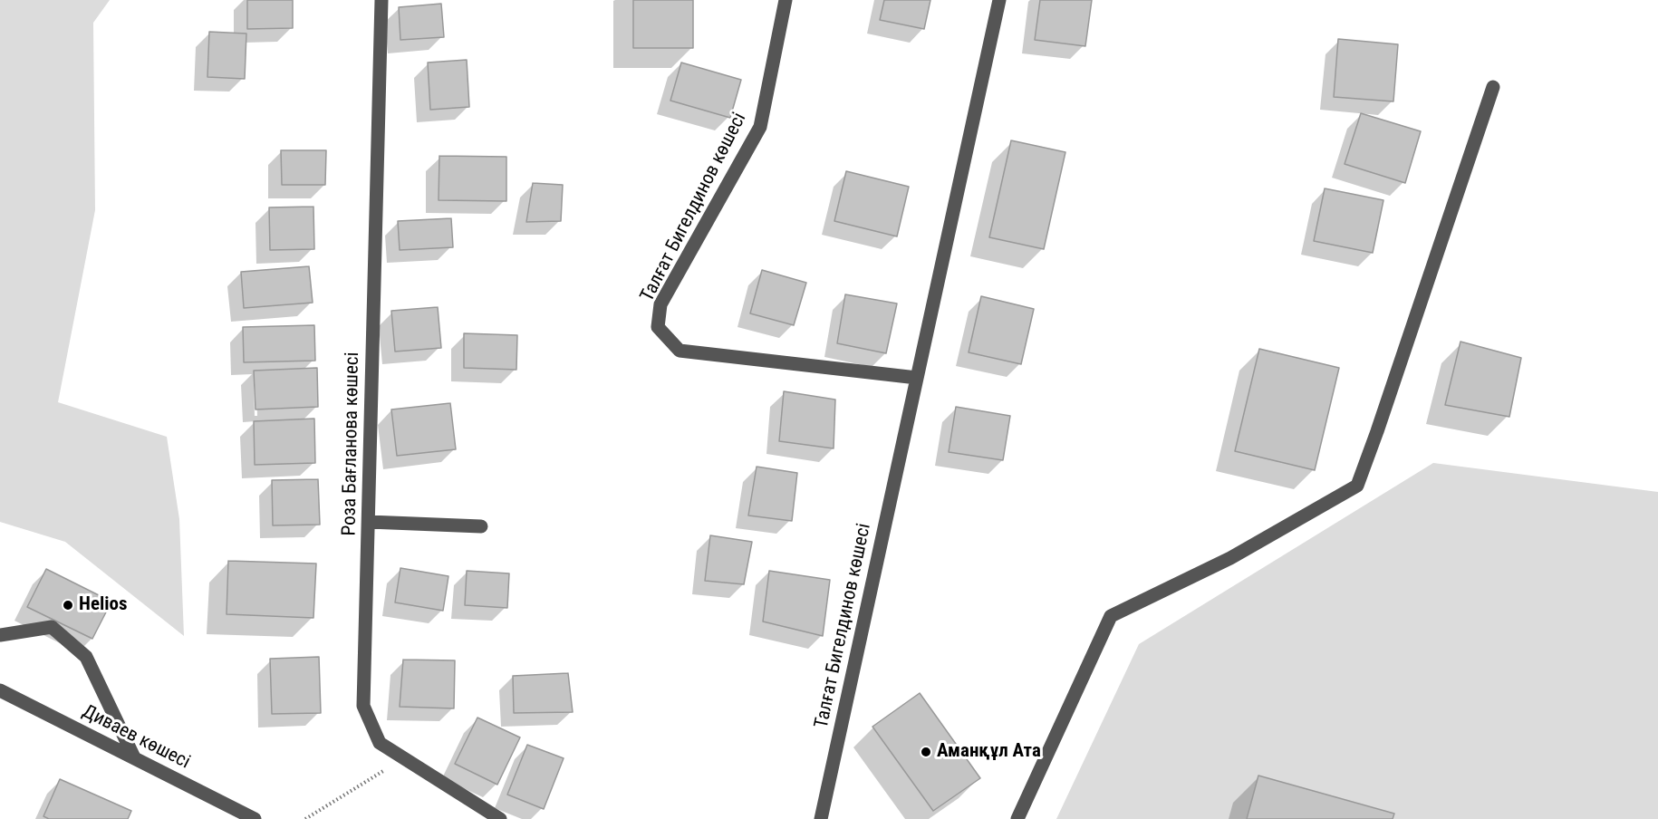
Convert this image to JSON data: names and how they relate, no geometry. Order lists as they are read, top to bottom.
{
  "streets": {
    "street": ["Талғат Бигелдинов көшесі", "Роза Бағланова көшесі", "Диваев көшесі"]
  },
  "places": ["Helios", "Аманқұл Ата"]
}
